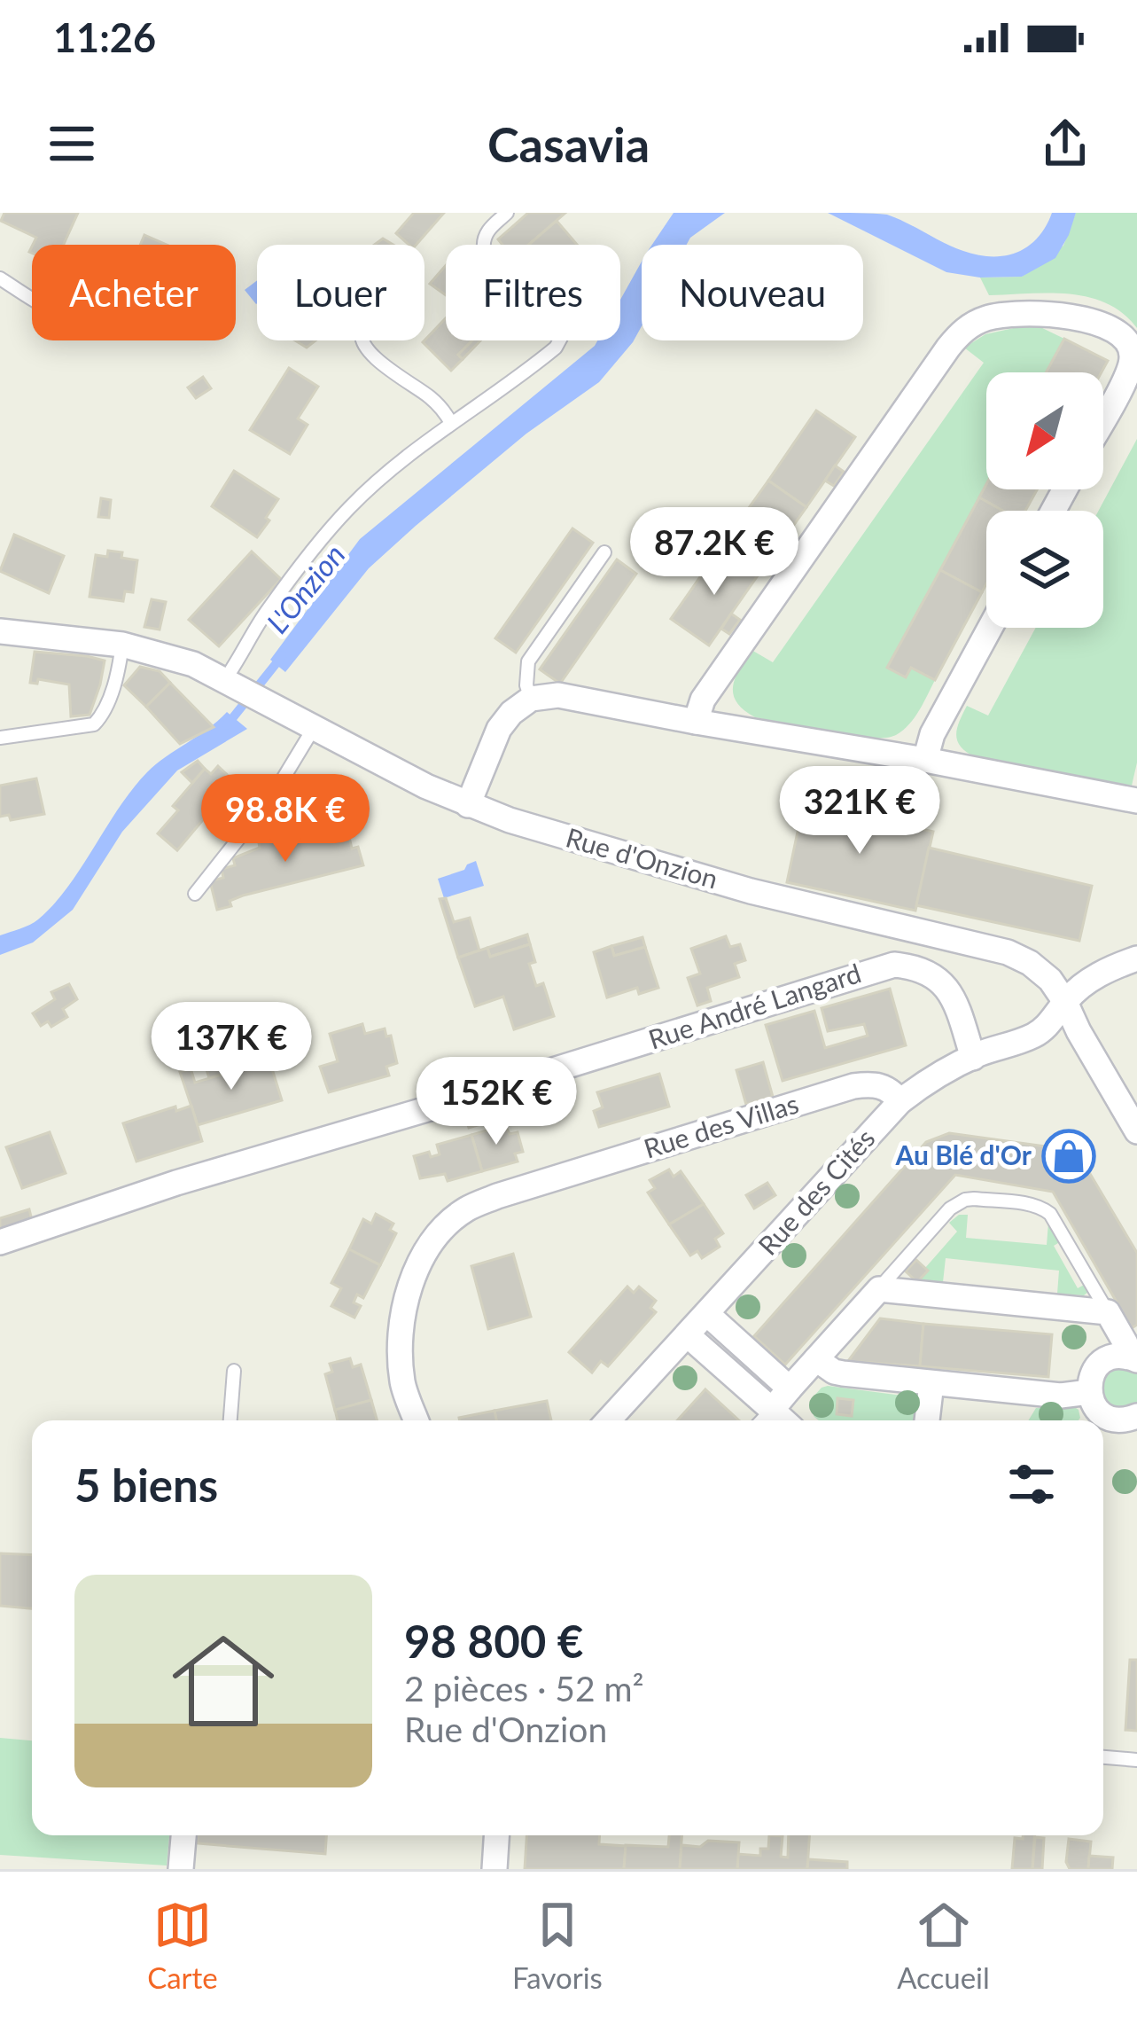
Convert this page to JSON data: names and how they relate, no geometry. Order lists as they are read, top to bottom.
{
  "streets": {
    "street": [
      "Rue d'Onzion",
      "Rue André Langard",
      "Rue des Villas",
      "Rue des Cités"
    ]
  },
  "crossings": [
    ["Rue d'Onzion", "Rue des Cités"],
    ["Rue André Langard", "Rue des Cités"],
    ["Rue des Villas", "Rue des Cités"]
  ],
  "water": ["L'Onzion"],
  "places": {
    "shop": ["Au Blé d'Or"]
  },
  "north": "bottom left",
  "page": {
    "status": "11:26",
    "header": "Casavia",
    "chip": [
      "Acheter",
      "Louer",
      "Filtres",
      "Nouveau"
    ],
    "price": [
      "87.2K €",
      "321K €",
      "98.8K €",
      "137K €",
      "152K €"
    ],
    "heading": "5 biens",
    "list": [
      {
        "name": "98 800 €",
        "note": "2 pièces · 52 m² · Rue d'Onzion"
      }
    ],
    "tabs": ["Carte", "Favoris", "Accueil"]
  }
}
